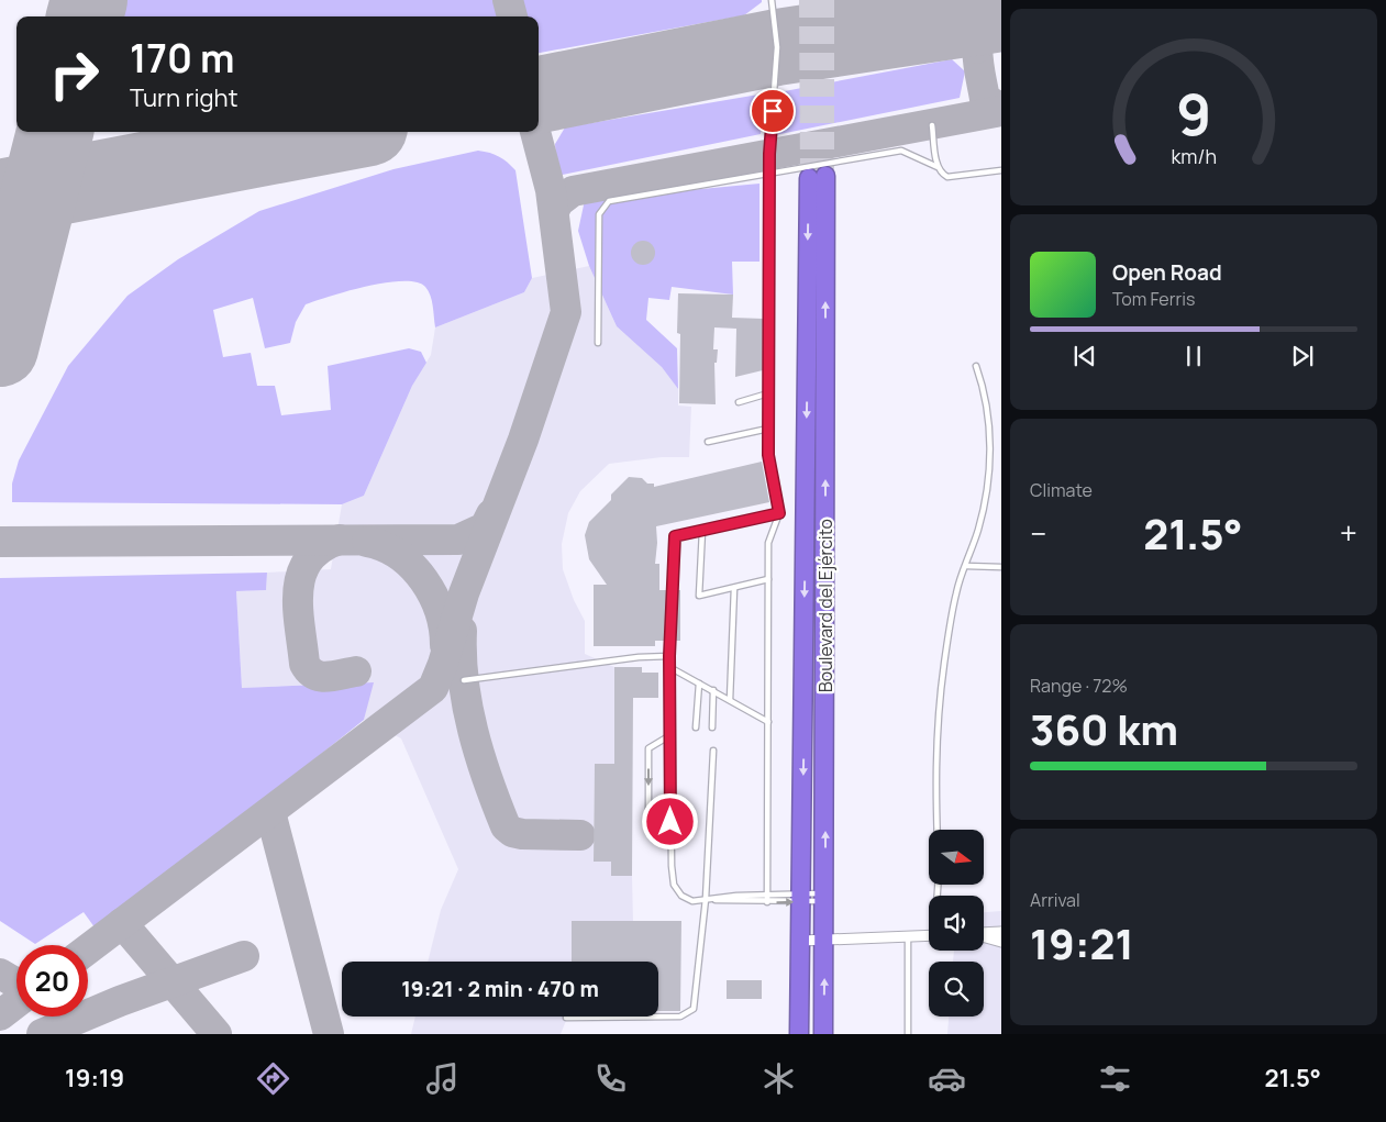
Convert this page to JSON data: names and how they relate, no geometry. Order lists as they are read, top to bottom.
{
  "streets": {
    "highway": ["Boulevard del Ejército"]
  },
  "north": "right",
  "page": {
    "turn": ["170 m", "Turn right"],
    "song": ["Open Road", "Tom Ferris"],
    "tile": [
      "Climate",
      ["Range · 72%", "360 km"],
      ["Arrival", "19:21"]
    ],
    "heat": ["−", "21.5°", "+"],
    "limit": "20",
    "trip": "19:21 · 2 min · 470 m",
    "tabs": ["19:19", "21.5°"],
    "gauge": ["9", "km/h"]
  }
}
